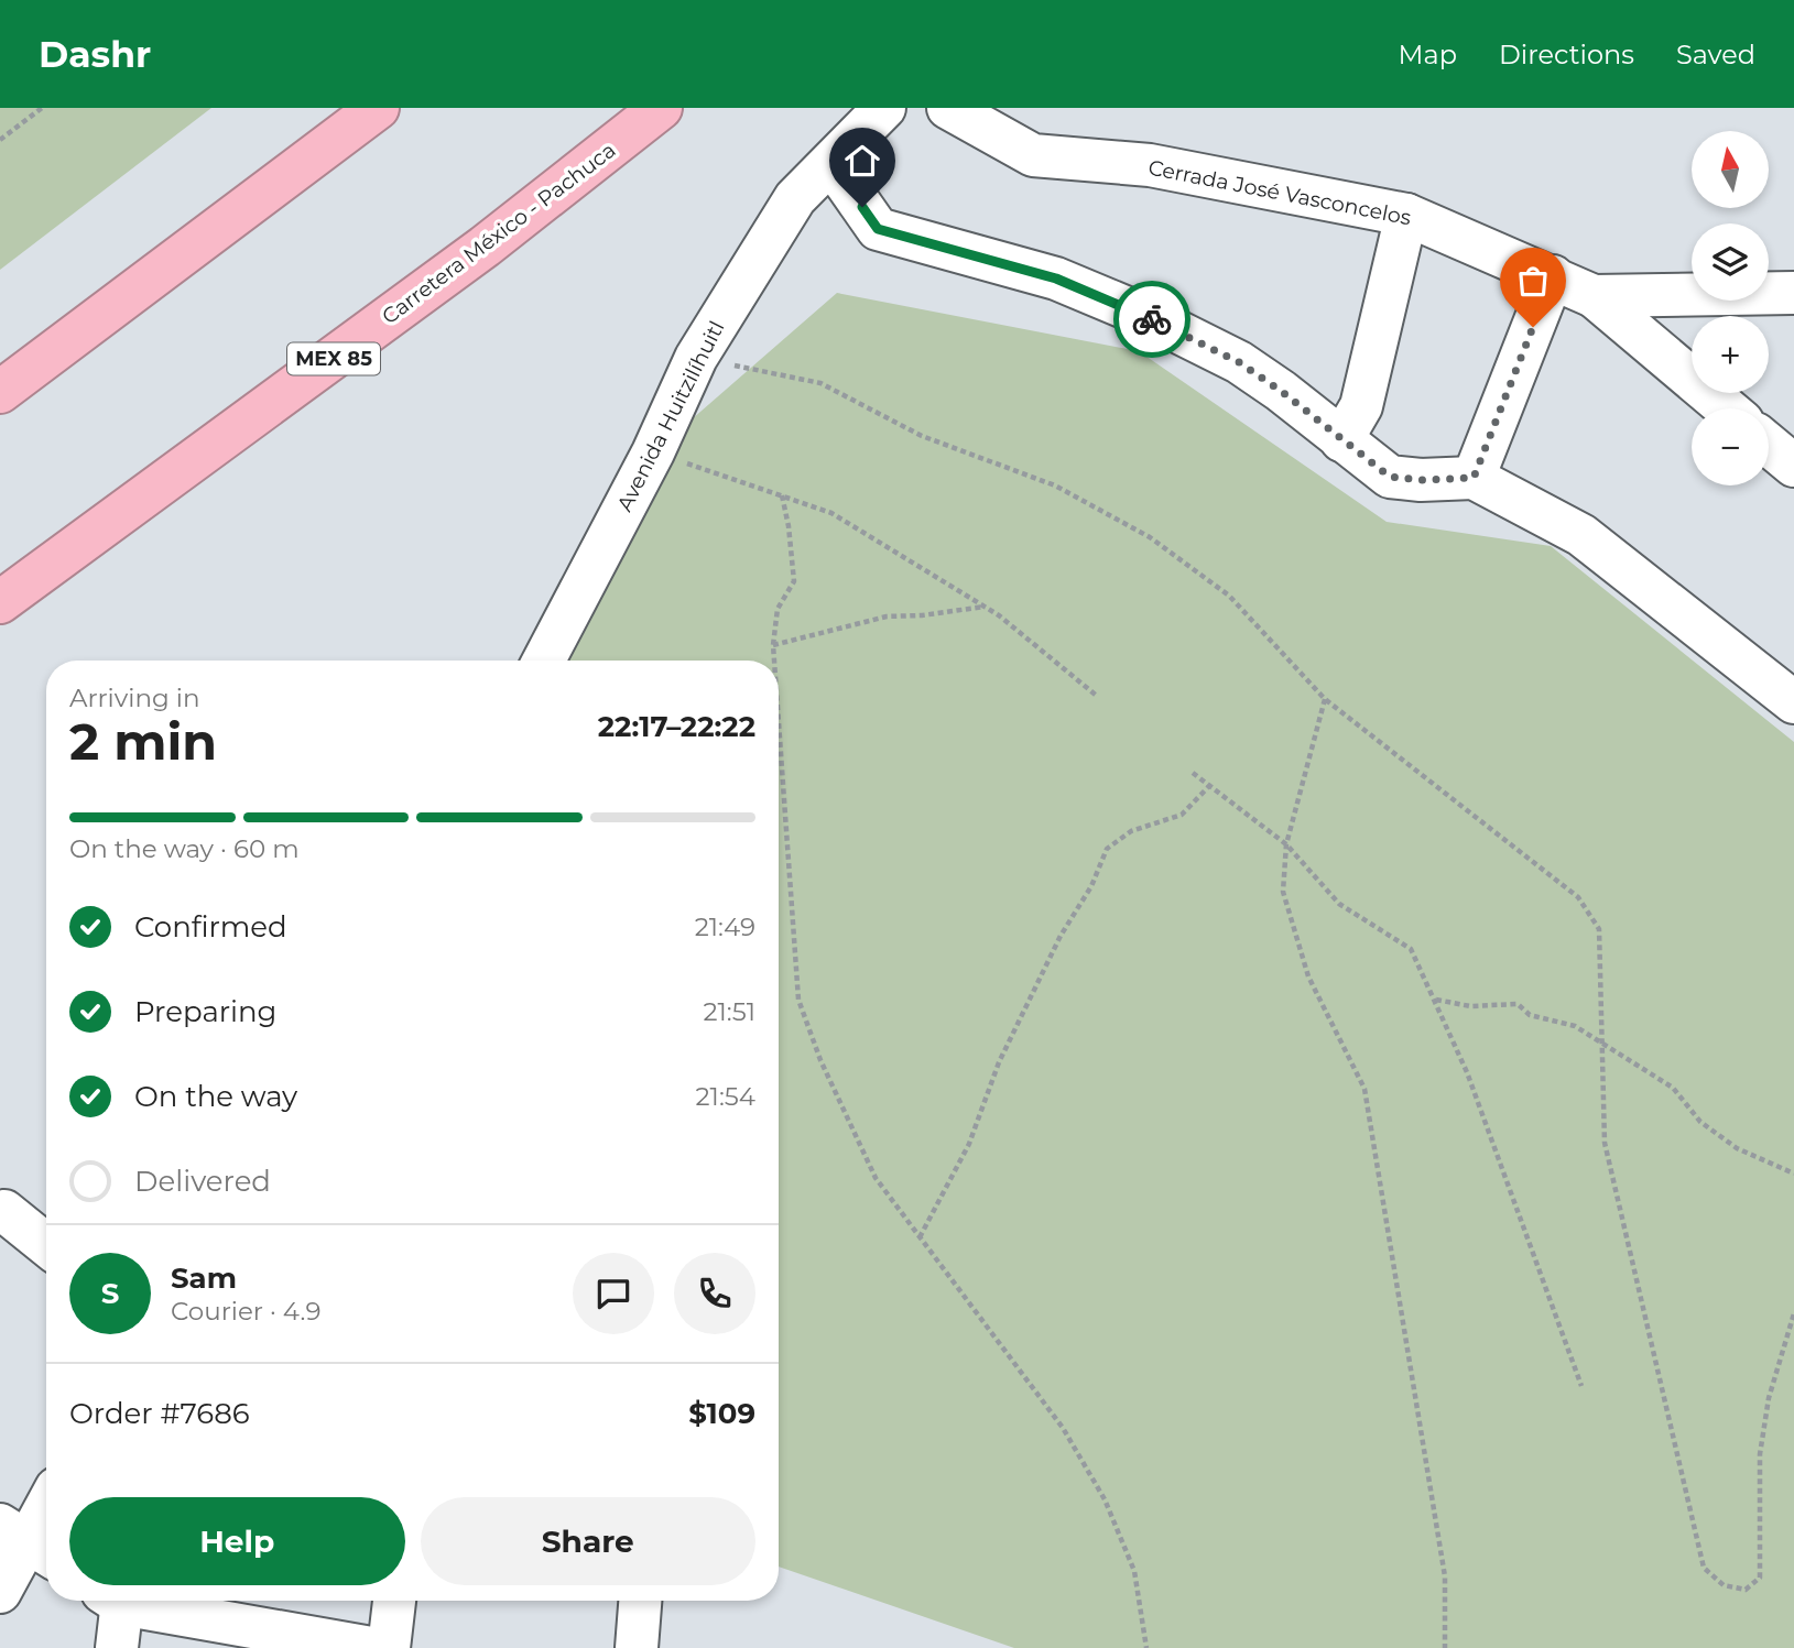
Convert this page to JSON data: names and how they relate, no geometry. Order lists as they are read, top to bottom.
{
  "streets": {
    "highway": ["Carretera México - Pachuca", "MEX 85"],
    "street": ["Cerrada José Vasconcelos", "Avenida Huitzilíhuitl"]
  },
  "north": "top",
  "page": {
    "header": "Dashr",
    "nav": ["Map", "Directions", "Saved"],
    "map_buttons": ["+", "−"],
    "heading": ["2 min", "Arriving in", "22:17–22:22"],
    "panel": [
      "Sam",
      "Courier · 4.9",
      "Order #7686",
      "$109"
    ],
    "bar": "On the way · 60 m",
    "list": [
      ["Confirmed", "21:49"],
      ["Preparing", "21:51"],
      ["On the way", "21:54"],
      "Delivered"
    ],
    "round": "S",
    "buttons": ["Help", "Share"]
  }
}
